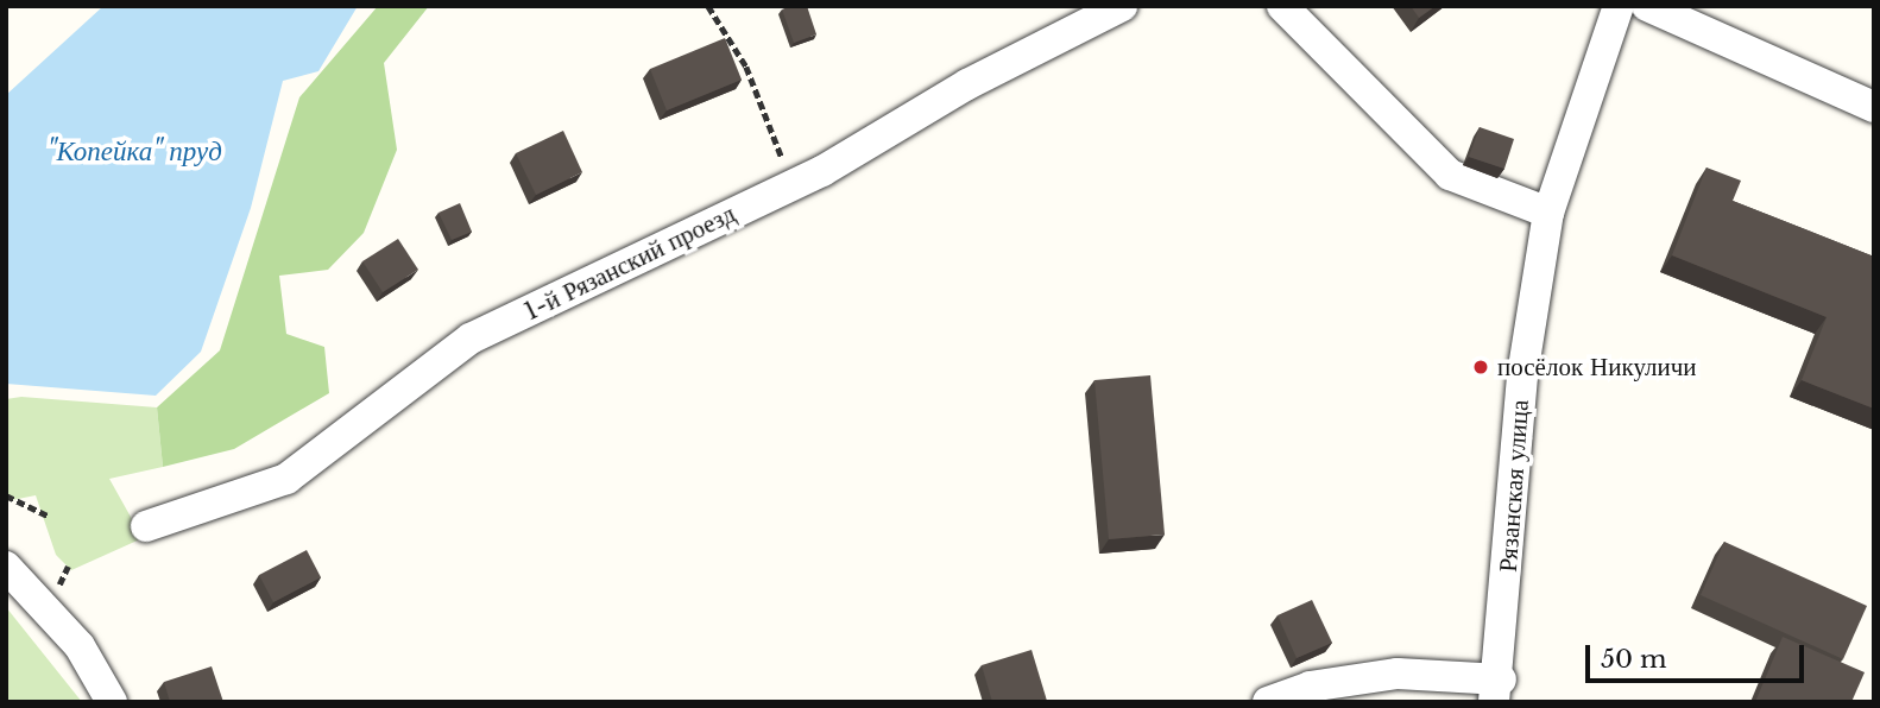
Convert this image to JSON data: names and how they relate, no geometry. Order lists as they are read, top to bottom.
{
  "streets": {
    "street": ["1-й Рязанский проезд", "Рязанская улица"]
  },
  "water": ["\"Копейка\" пруд"],
  "places": ["посёлок Никуличи"],
  "scale_bar": "50 m"
}
